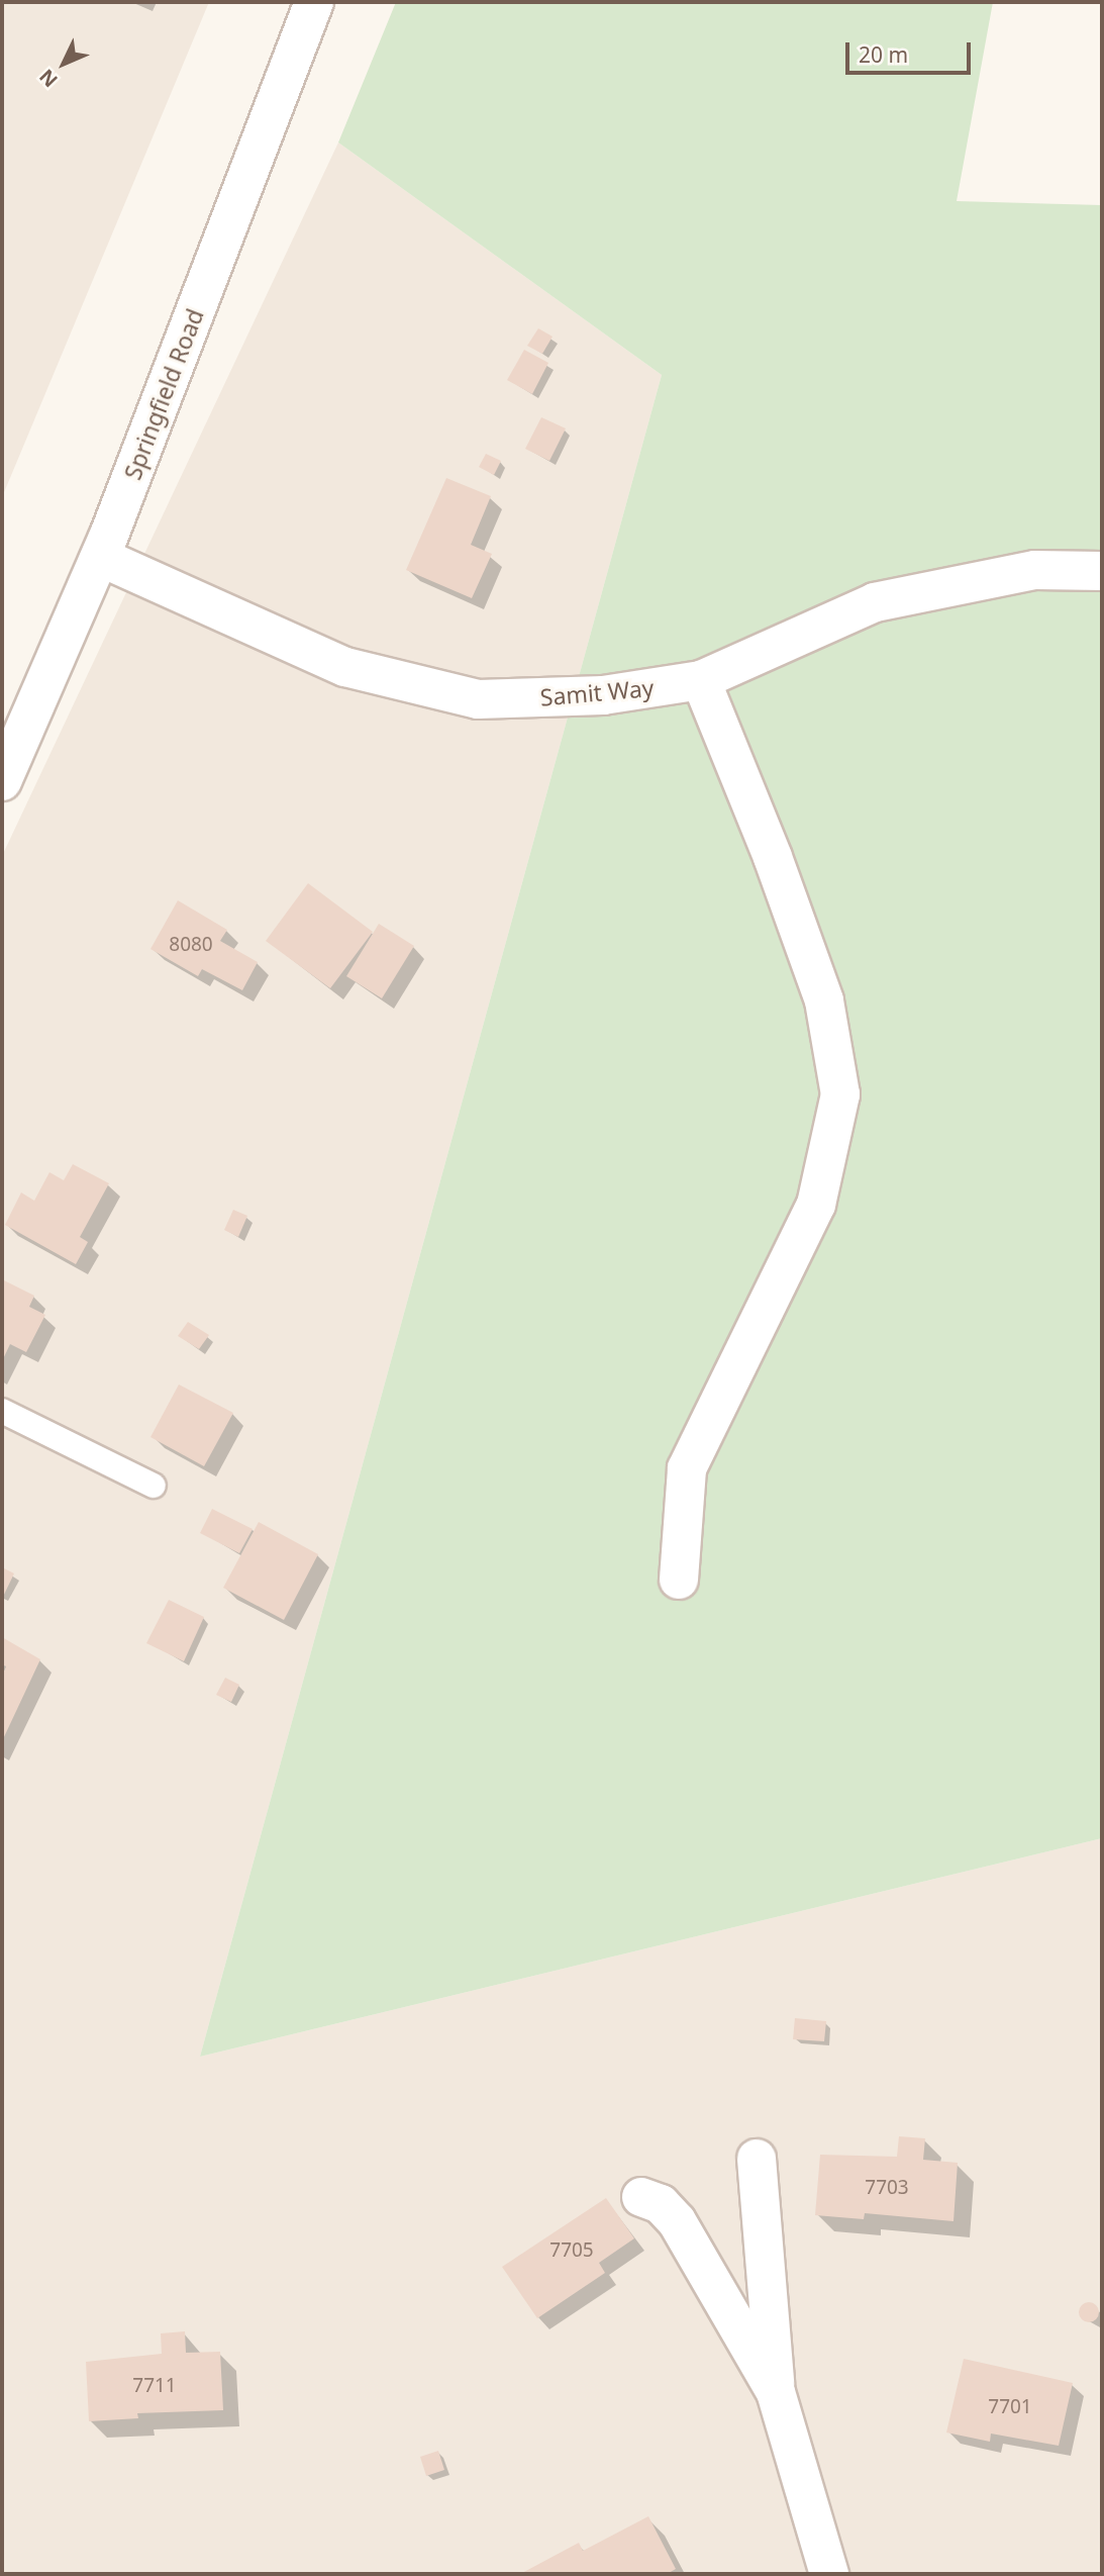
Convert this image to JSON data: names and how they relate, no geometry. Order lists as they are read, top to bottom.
{
  "streets": {
    "street": ["Springfield Road", "Samit Way"]
  },
  "crossings": [
    ["Springfield Road", "Samit Way"]
  ],
  "house_numbers": [
    "8080",
    "7703",
    "7705",
    "7711",
    "7701"
  ],
  "scale_bar": "20 m",
  "north": "bottom left"
}
